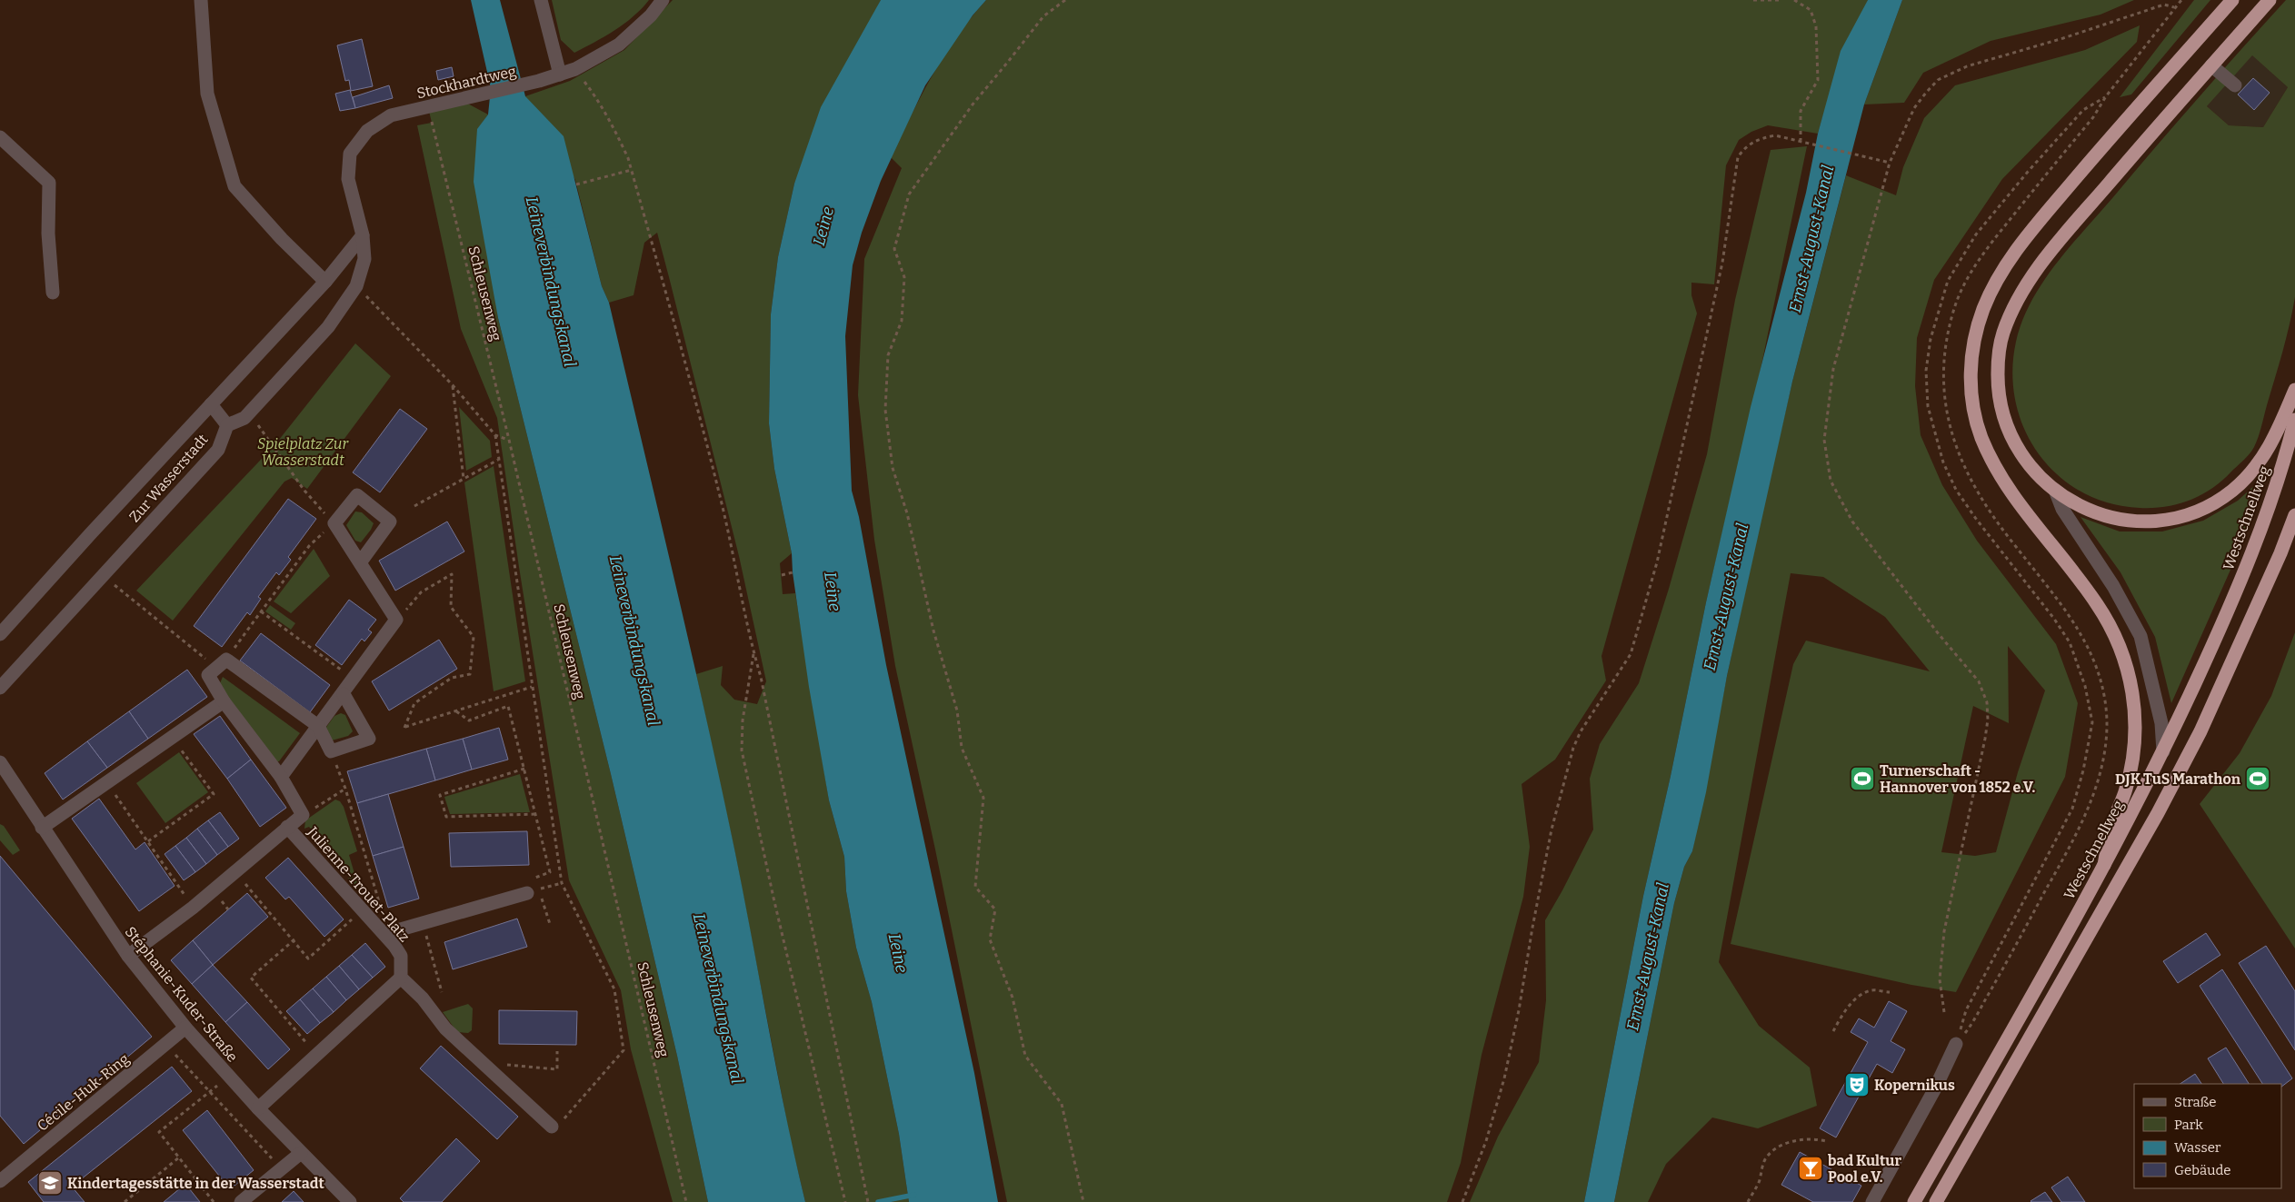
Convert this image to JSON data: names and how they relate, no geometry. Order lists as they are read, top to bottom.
{
  "streets": {
    "highway": ["Westschnellweg"],
    "street": [
      "Stockhardtweg",
      "Zur Wasserstadt",
      "Julienne-Trouet-Platz",
      "Stéphanie-Kuder-Straße",
      "Cécile-Huk-Ring"
    ],
    "path": ["Schleusenweg"]
  },
  "crossings": [
    ["Stockhardtweg", "Schleusenweg"],
    ["Stéphanie-Kuder-Straße", "Cécile-Huk-Ring"]
  ],
  "water": ["Leine", "Ernst-August-Kanal", "Leineverbindungskanal"],
  "parks": ["Spielplatz Zur Wasserstadt"],
  "places": {
    "sports": ["Turnerschaft - Hannover von 1852 e.V.", "DJK TuS Marathon"],
    "theatre": ["Kopernikus"],
    "bar": ["bad Kultur Pool e.V."],
    "school or university": ["Kindertagesstätte in der Wasserstadt"]
  },
  "legend": [
    "Straße",
    "Park",
    "Wasser",
    "Gebäude"
  ]
}
